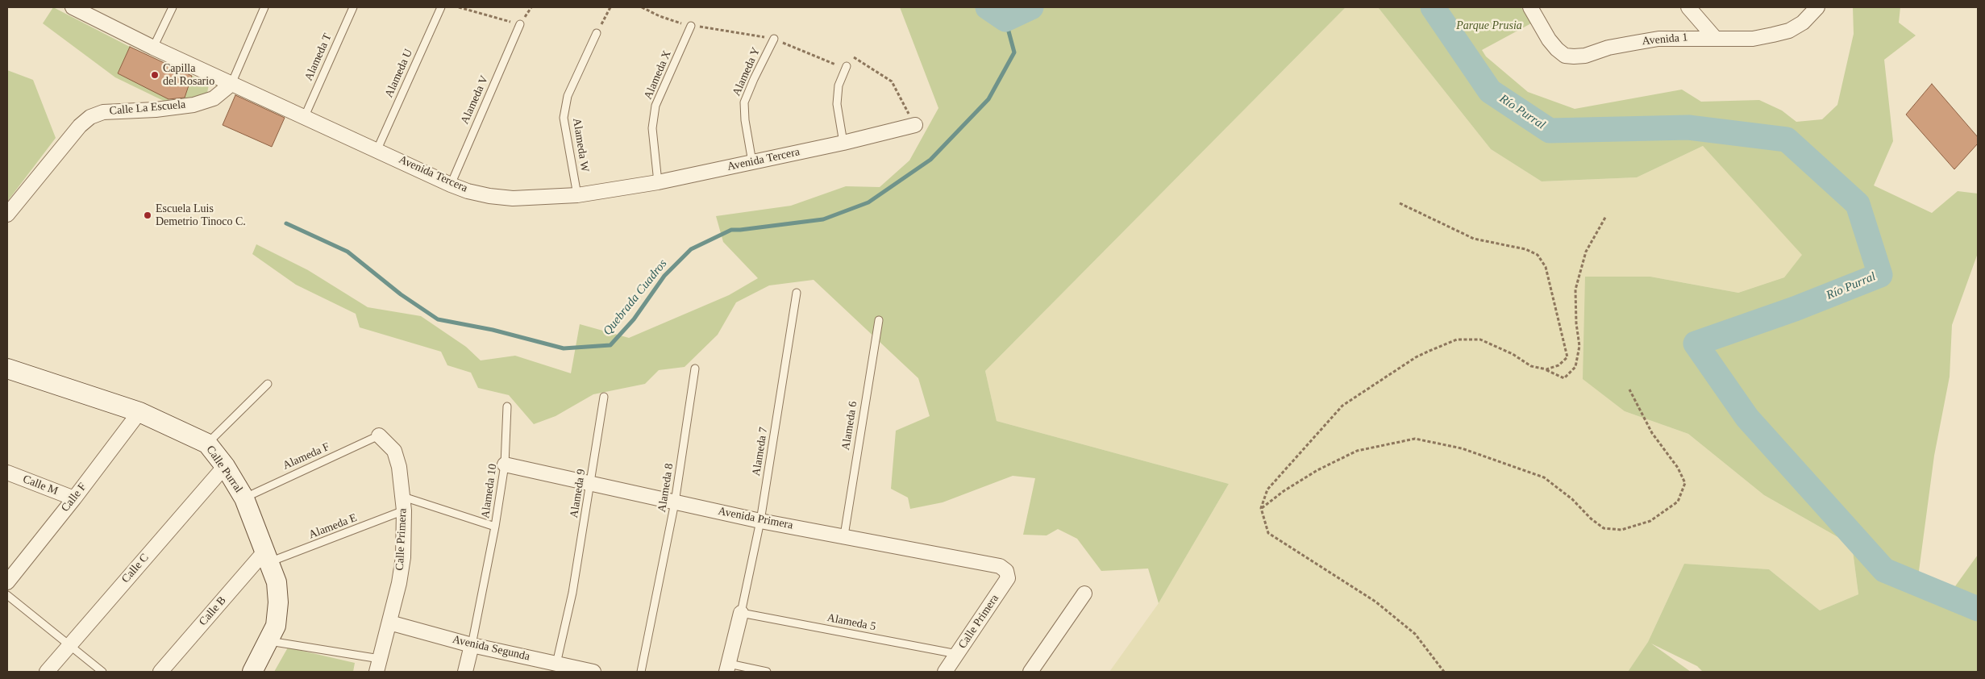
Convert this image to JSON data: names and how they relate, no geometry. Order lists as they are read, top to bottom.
{
  "streets": {
    "street": [
      "Avenida 1",
      "Calle La Escuela",
      "Avenida Tercera",
      "Calle Purral",
      "Calle M",
      "Calle F",
      "Avenida Primera",
      "Calle Primera",
      "Calle C",
      "Calle B",
      "Avenida Segunda"
    ],
    "lane": [
      "Alameda T",
      "Alameda Y",
      "Alameda U",
      "Alameda X",
      "Alameda V",
      "Alameda W",
      "Alameda 6",
      "Alameda 7",
      "Alameda F",
      "Alameda 8",
      "Alameda 10",
      "Alameda 9",
      "Alameda E",
      "Alameda 5"
    ]
  },
  "crossings": [
    ["Alameda T", "Avenida Tercera"],
    ["Alameda Y", "Avenida Tercera"],
    ["Alameda U", "Avenida Tercera"],
    ["Alameda X", "Avenida Tercera"],
    ["Alameda V", "Avenida Tercera"],
    ["Calle La Escuela", "Avenida Tercera"],
    ["Alameda W", "Avenida Tercera"],
    ["Alameda 6", "Avenida Primera"],
    ["Alameda 7", "Avenida Primera"],
    ["Alameda 7", "Alameda 5"],
    ["Alameda F", "Calle Purral"],
    ["Alameda F", "Calle Primera"],
    ["Calle Purral", "Calle F"],
    ["Calle Purral", "Alameda E"],
    ["Calle Purral", "Calle C"],
    ["Calle Purral", "Calle B"],
    ["Calle M", "Calle F"],
    ["Alameda 8", "Avenida Primera"],
    ["Alameda 10", "Avenida Primera"],
    ["Alameda 10", "Avenida Segunda"],
    ["Alameda 9", "Avenida Primera"],
    ["Alameda 9", "Avenida Segunda"],
    ["Avenida Primera", "Calle Primera"],
    ["Alameda E", "Calle Primera"],
    ["Alameda E", "Calle B"],
    ["Calle Primera", "Alameda 5"],
    ["Calle Primera", "Avenida Segunda"]
  ],
  "water": ["Río Purral", "Quebrada Cuadros"],
  "parks": ["Parque Prusia"],
  "places": ["Capilla del Rosario", "Escuela Luis Demetrio Tinoco C."]
}
